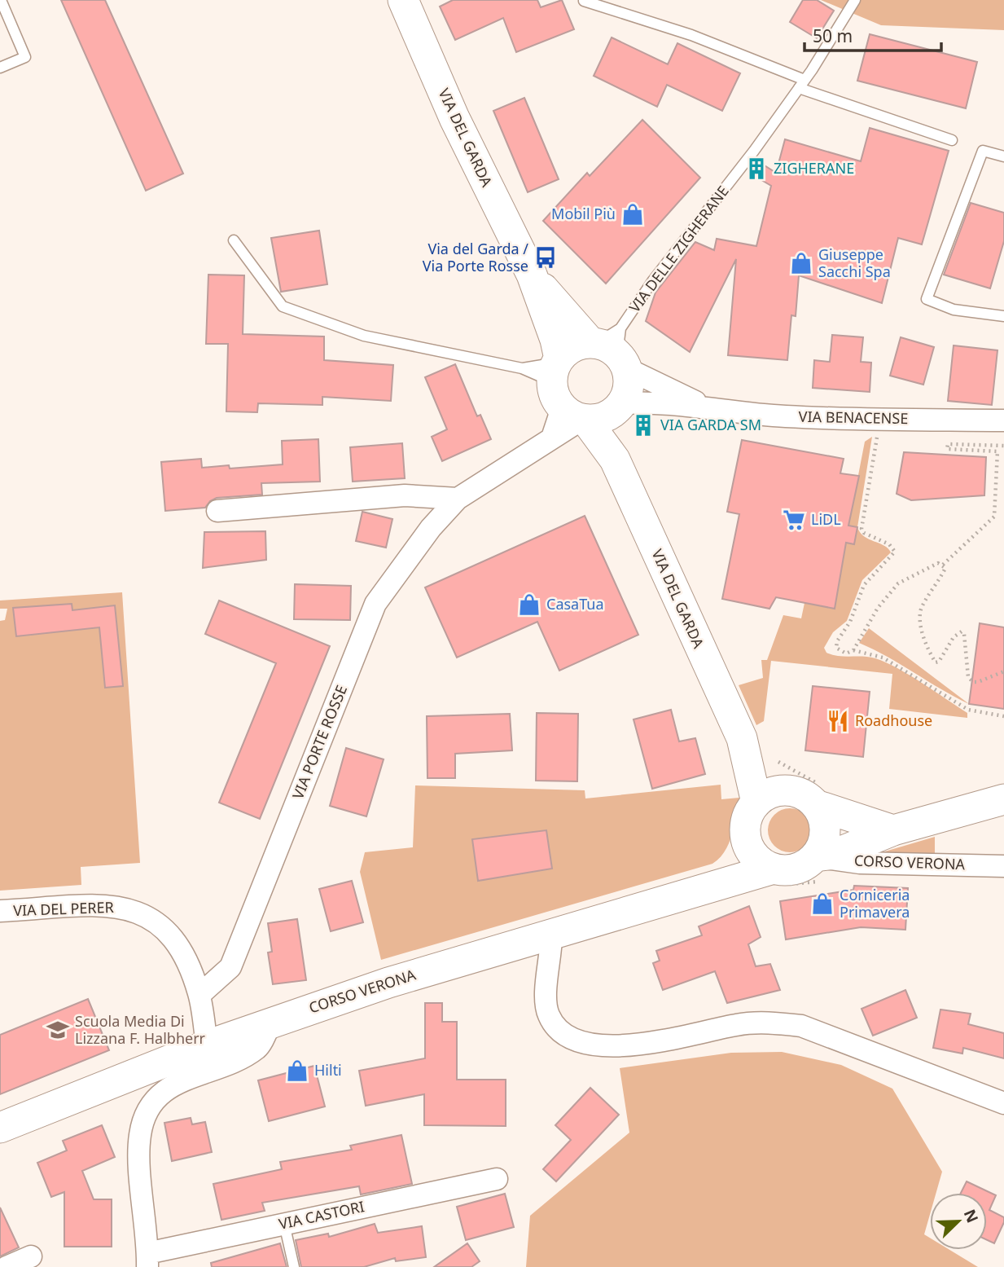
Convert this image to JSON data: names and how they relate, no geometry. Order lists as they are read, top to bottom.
{
  "streets": {
    "main road": ["VIA DEL GARDA", "CORSO VERONA"],
    "street": [
      "VIA BENACENSE",
      "VIA PORTE ROSSE",
      "VIA DEL PERER",
      "VIA CASTORI"
    ],
    "lane": ["VIA DELLE ZIGHERANE"]
  },
  "crossings": [
    ["VIA DEL GARDA", "VIA DELLE ZIGHERANE"],
    ["VIA DEL GARDA", "VIA PORTE ROSSE"],
    ["VIA DEL GARDA", "CORSO VERONA"],
    ["VIA PORTE ROSSE", "VIA DEL PERER"],
    ["CORSO VERONA", "VIA DEL PERER"]
  ],
  "places": {
    "building": ["ZIGHERANE", "VIA GARDA SM"],
    "shop": [
      "Mobil Più",
      "Giuseppe Sacchi Spa",
      "CasaTua",
      "Corniceria Primavera",
      "Hilti"
    ],
    "bus stop": ["Via del Garda / Via Porte Rosse"],
    "supermarket": ["LiDL"],
    "restaurant": ["Roadhouse"],
    "school or university": ["Scuola Media Di Lizzana F. Halbherr"]
  },
  "scale_bar": "50 m",
  "north": "top right"
}
